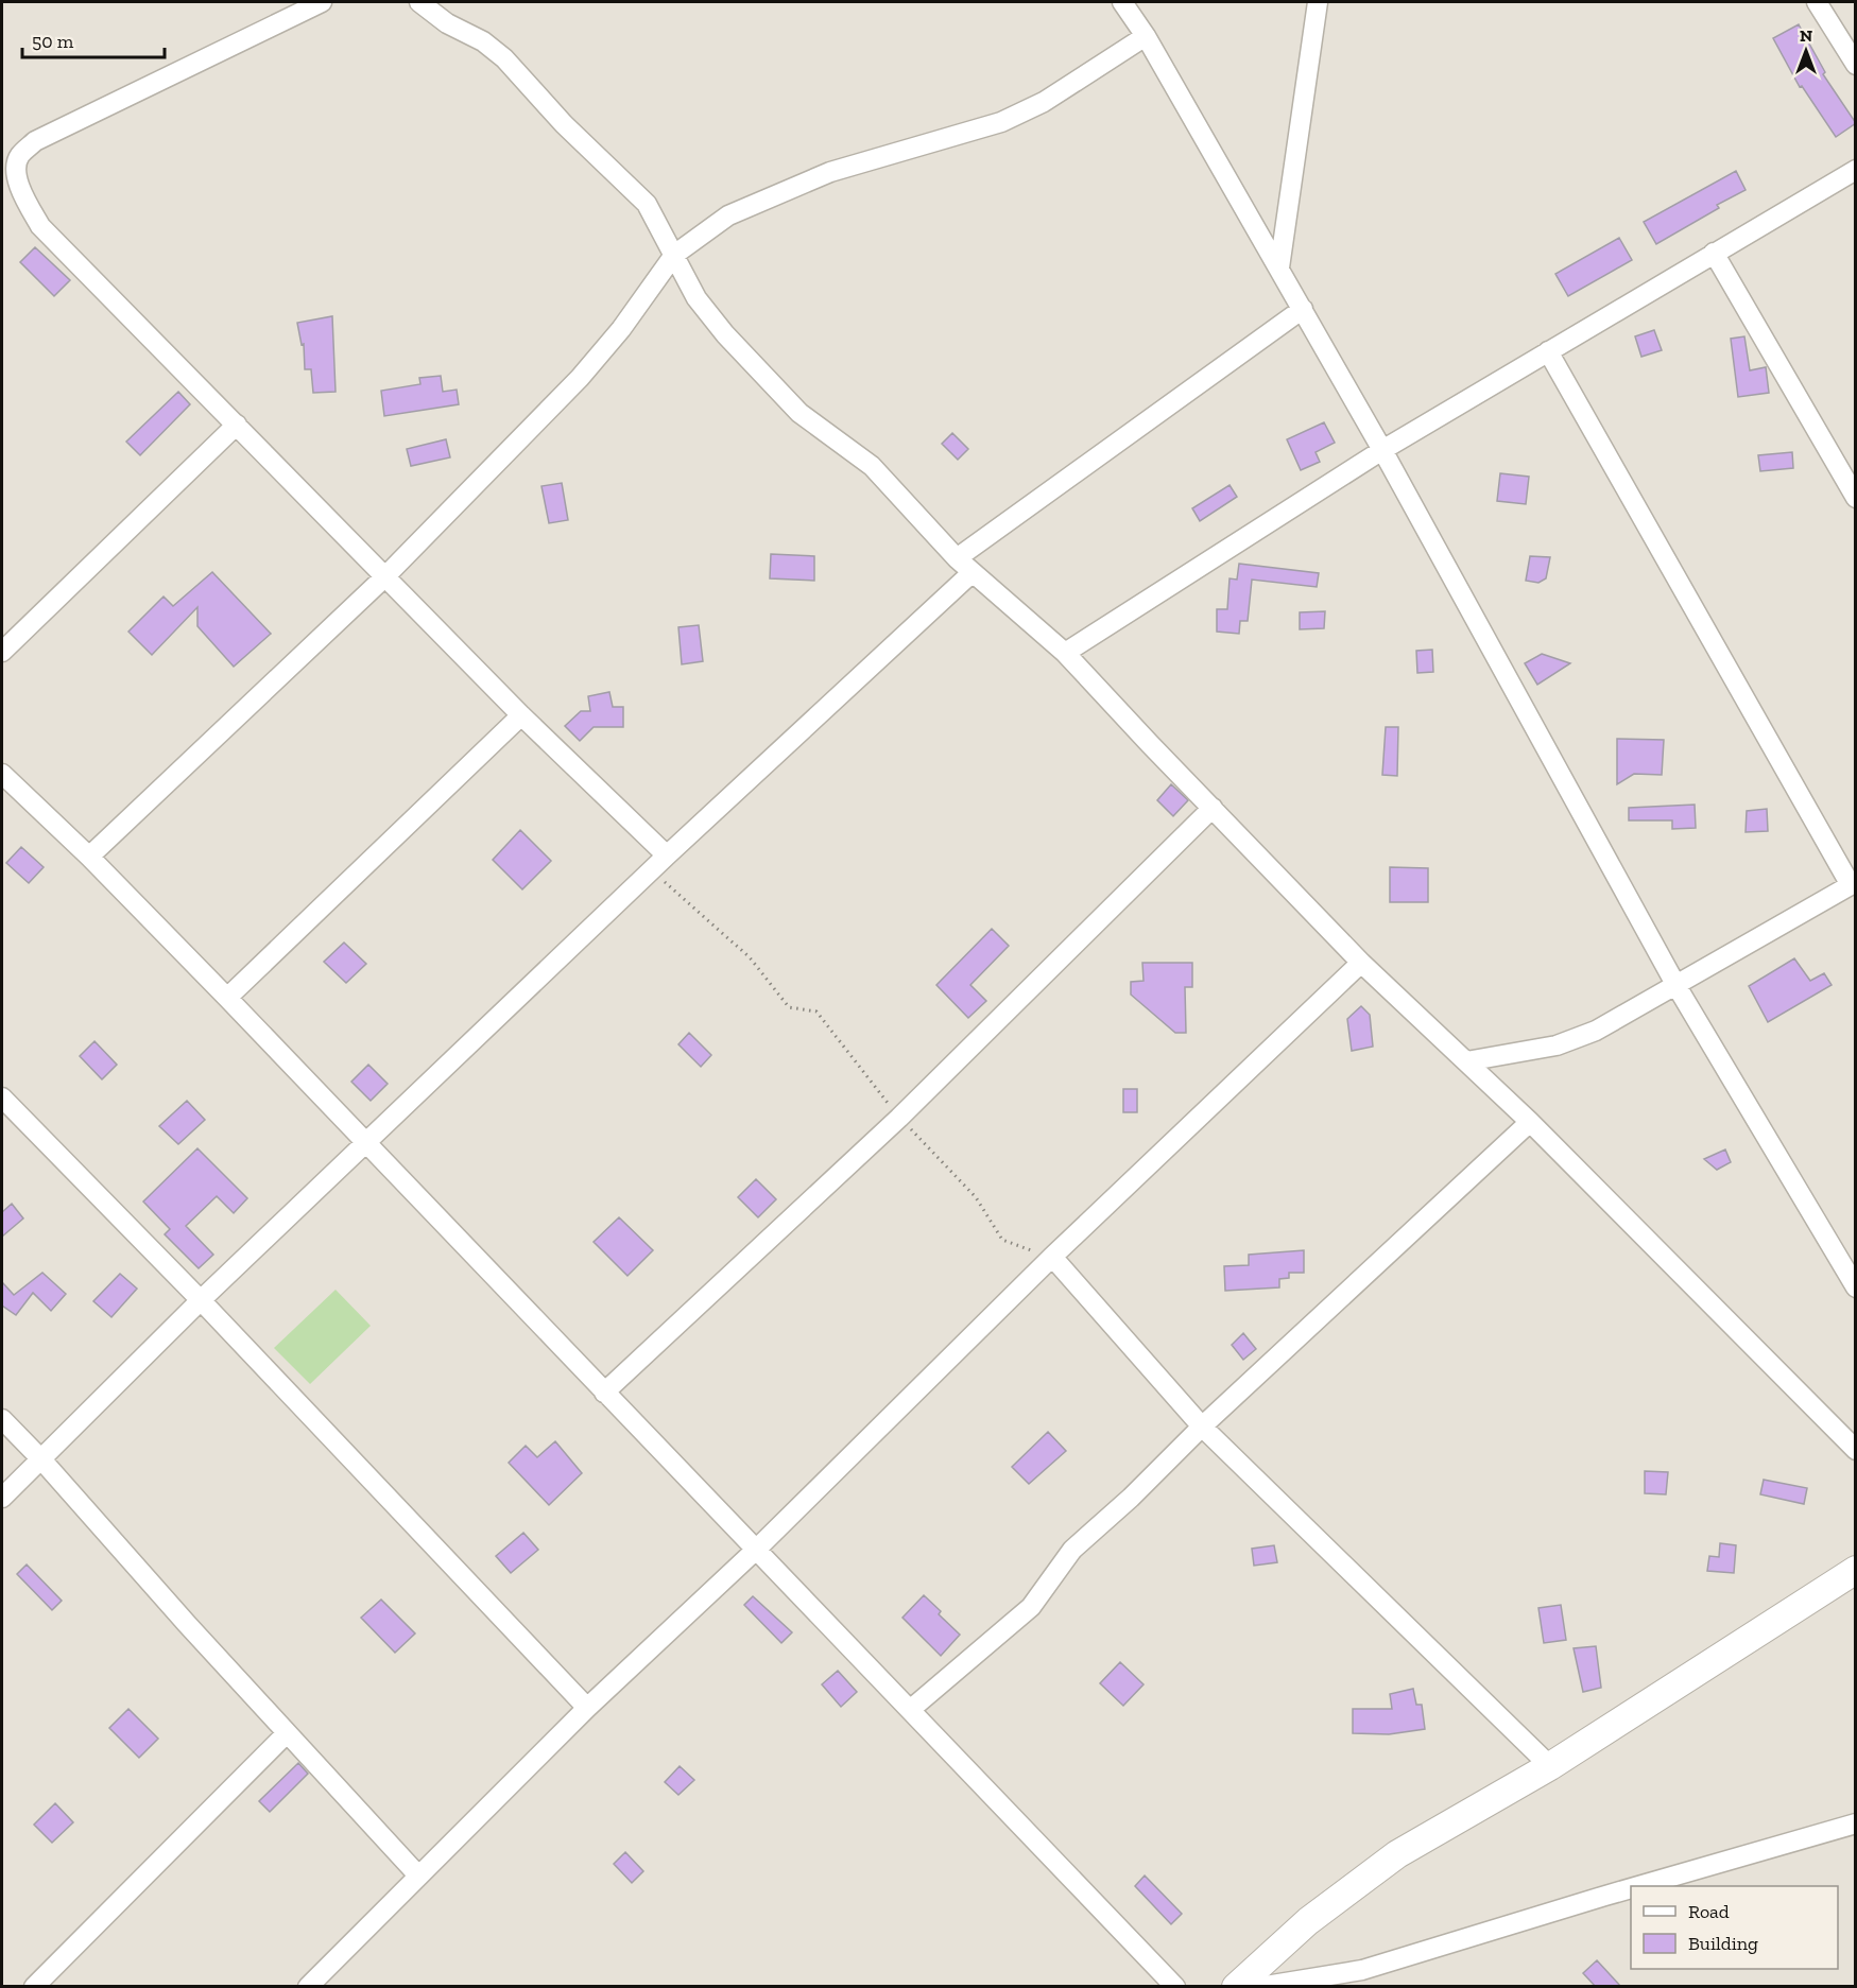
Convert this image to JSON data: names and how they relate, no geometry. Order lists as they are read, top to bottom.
{
  "legend": ["Road", "Building"],
  "scale_bar": "50 m",
  "north": "top"
}
